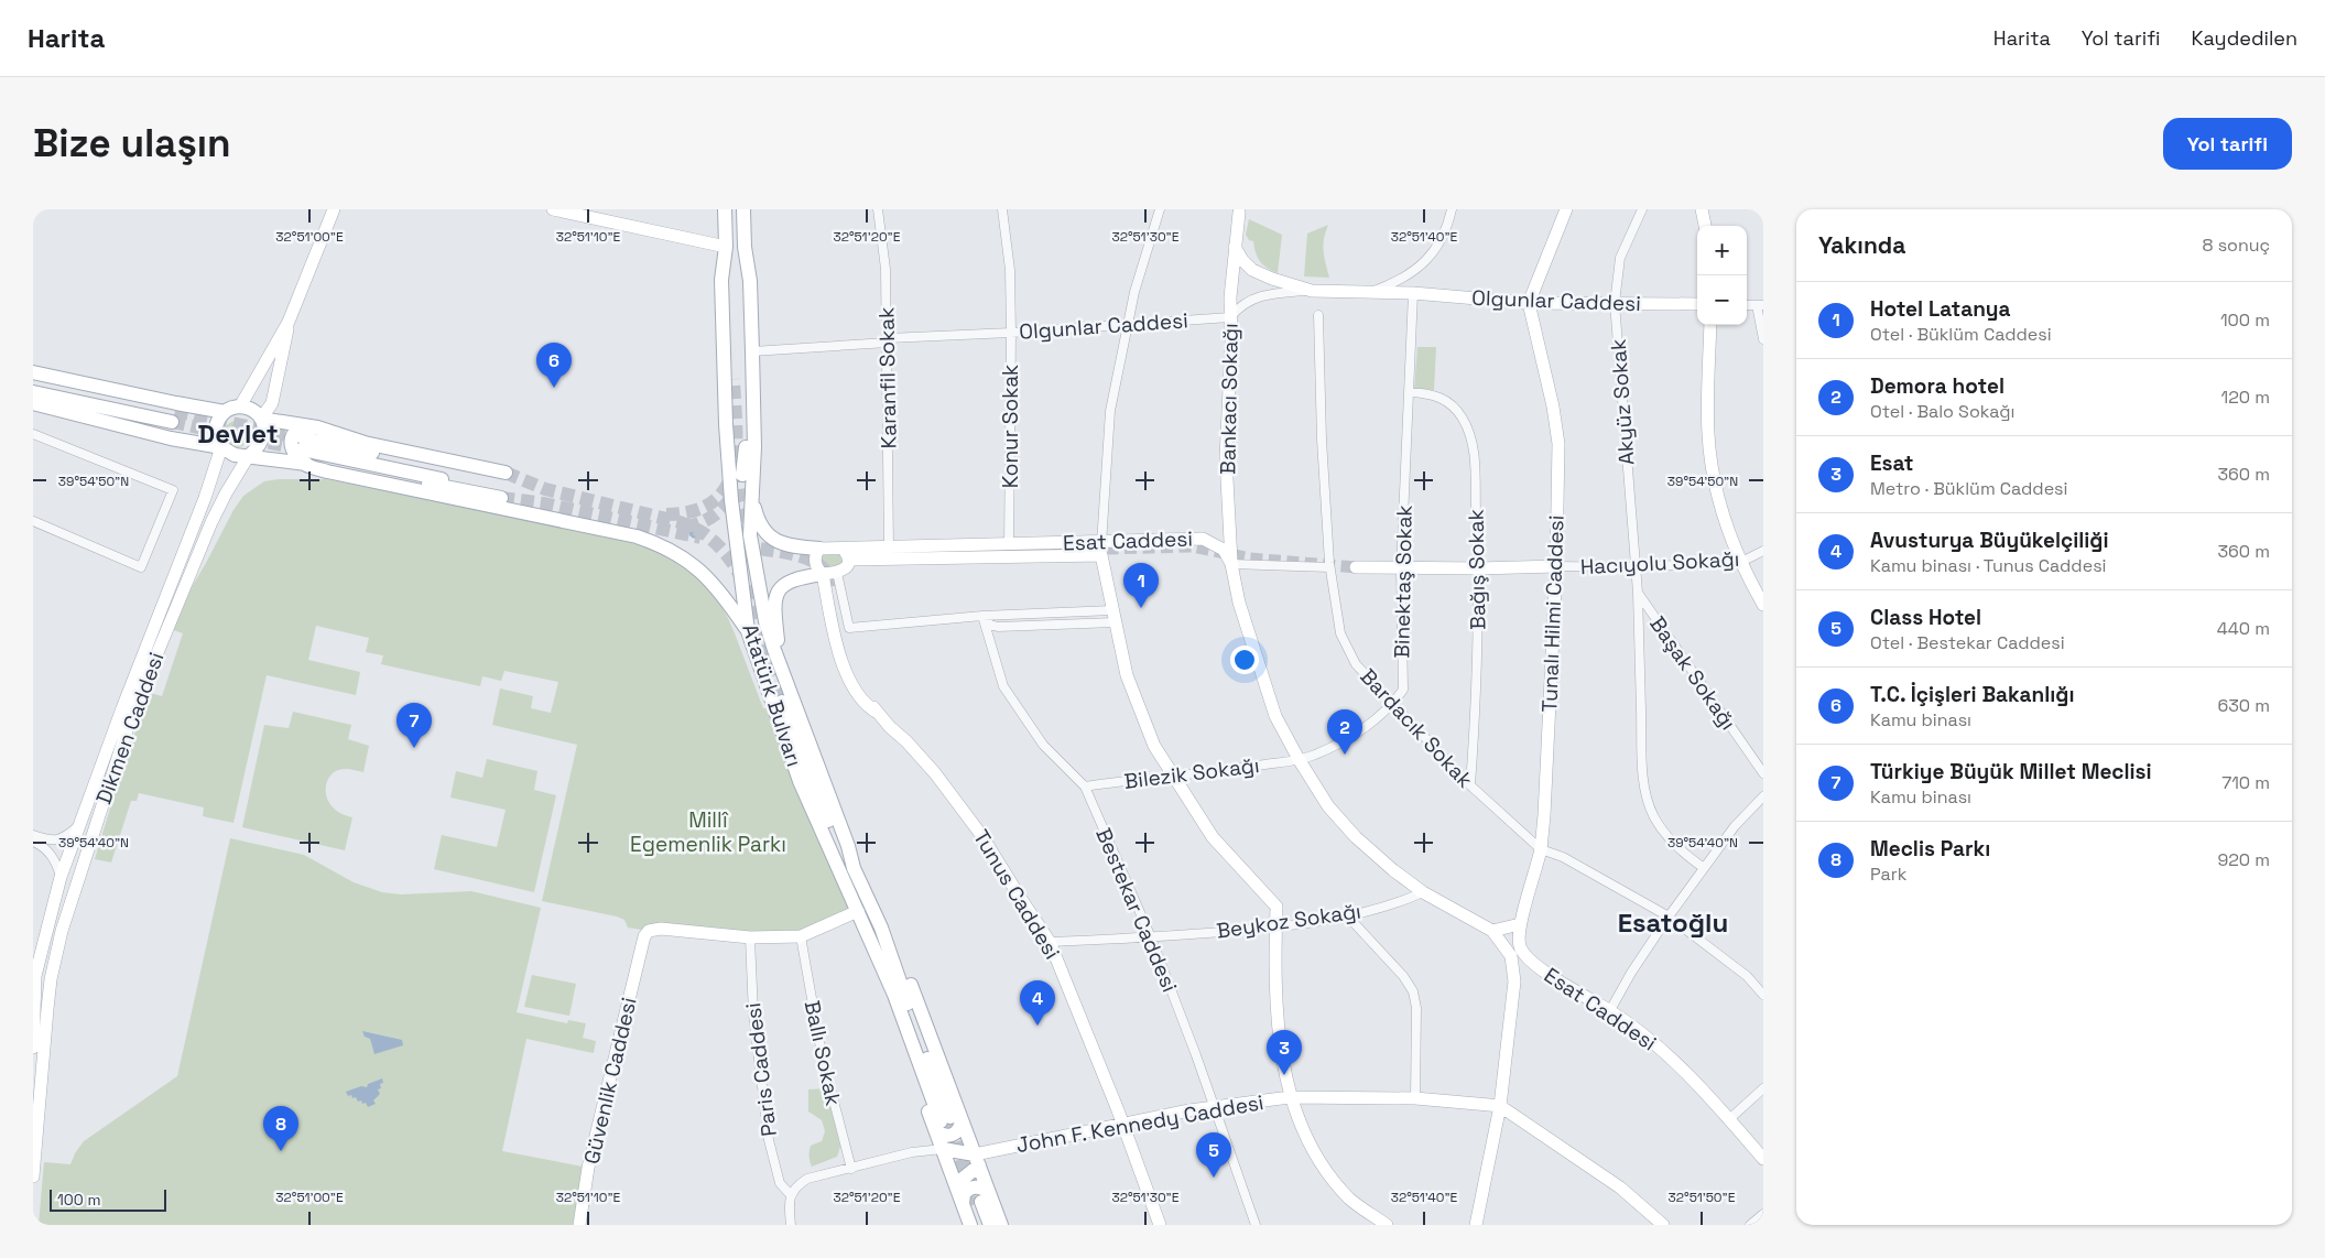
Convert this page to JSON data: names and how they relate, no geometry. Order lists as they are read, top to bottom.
{
  "streets": {
    "main road": [
      "Olgunlar Caddesi",
      "Bankacı Sokağı",
      "Esat Caddesi",
      "Hacıyolu Sokağı",
      "Tunalı Hilmi Caddesi",
      "Atatürk Bulvarı",
      "Dikmen Caddesi",
      "Tunus Caddesi",
      "Güvenlik Caddesi",
      "John F. Kennedy Caddesi"
    ],
    "street": [
      "Karanfil Sokak",
      "Akyüz Sokak",
      "Konur Sokak",
      "Bağış Sokak",
      "Binektaş Sokak",
      "Başak Sokağı",
      "Bardacık Sokak",
      "Bilezik Sokağı",
      "Bestekar Caddesi",
      "Beykoz Sokağı",
      "Ballı Sokak",
      "Paris Caddesi"
    ]
  },
  "crossings": [
    ["Olgunlar Caddesi", "Karanfil Sokak"],
    ["Olgunlar Caddesi", "Bankacı Sokağı"],
    ["Olgunlar Caddesi", "Akyüz Sokak"],
    ["Olgunlar Caddesi", "Konur Sokak"],
    ["Olgunlar Caddesi", "Binektaş Sokak"],
    ["Olgunlar Caddesi", "Tunalı Hilmi Caddesi"],
    ["Olgunlar Caddesi", "Atatürk Bulvarı"],
    ["Karanfil Sokak", "Esat Caddesi"],
    ["Bankacı Sokağı", "Esat Caddesi"],
    ["Akyüz Sokak", "Hacıyolu Sokağı"],
    ["Akyüz Sokak", "Başak Sokağı"],
    ["Konur Sokak", "Esat Caddesi"],
    ["Esat Caddesi", "Tunalı Hilmi Caddesi"],
    ["Esat Caddesi", "Bilezik Sokağı"],
    ["Esat Caddesi", "Tunus Caddesi"],
    ["Esat Caddesi", "Beykoz Sokağı"],
    ["Hacıyolu Sokağı", "Bağış Sokak"],
    ["Hacıyolu Sokağı", "Binektaş Sokak"],
    ["Hacıyolu Sokağı", "Tunalı Hilmi Caddesi"],
    ["Hacıyolu Sokağı", "Başak Sokağı"],
    ["Bağış Sokak", "Binektaş Sokak"],
    ["Bağış Sokak", "Bardacık Sokak"],
    ["Binektaş Sokak", "Bardacık Sokak"],
    ["Binektaş Sokak", "Bilezik Sokağı"],
    ["Tunalı Hilmi Caddesi", "Bardacık Sokak"],
    ["Bardacık Sokak", "Bilezik Sokağı"],
    ["Bilezik Sokağı", "Bestekar Caddesi"],
    ["Tunus Caddesi", "Beykoz Sokağı"],
    ["Tunus Caddesi", "John F. Kennedy Caddesi"],
    ["Bestekar Caddesi", "Beykoz Sokağı"],
    ["Bestekar Caddesi", "John F. Kennedy Caddesi"],
    ["Paris Caddesi", "Güvenlik Caddesi"]
  ],
  "districts": ["Devlet", "Esatoğlu"],
  "parks": ["Millî Egemenlik Parkı"],
  "scale_bar": "100 m",
  "page": {
    "header": "Harita",
    "nav": ["Harita", "Yol tarifi", "Kaydedilen"],
    "buttons": "Yol tarifi",
    "title": "Bize ulaşın",
    "heading": ["Yakında", "8 sonuç"],
    "map_buttons": ["+", "−"],
    "list": [
      {
        "mark": "1",
        "name": "Hotel Latanya",
        "note": "Otel · Büklüm Caddesi",
        "value": "100 m"
      },
      {
        "mark": "2",
        "name": "Demora hotel",
        "note": "Otel · Balo Sokağı",
        "value": "120 m"
      },
      {
        "mark": "3",
        "name": "Esat",
        "note": "Metro · Büklüm Caddesi",
        "value": "360 m"
      },
      {
        "mark": "4",
        "name": "Avusturya Büyükelçiliği",
        "note": "Kamu binası · Tunus Caddesi",
        "value": "360 m"
      },
      {
        "mark": "5",
        "name": "Class Hotel",
        "note": "Otel · Bestekar Caddesi",
        "value": "440 m"
      },
      {
        "mark": "6",
        "name": "T.C. İçişleri Bakanlığı",
        "note": "Kamu binası",
        "value": "630 m"
      },
      {
        "mark": "7",
        "name": "Türkiye Büyük Millet Meclisi",
        "note": "Kamu binası",
        "value": "710 m"
      },
      {
        "mark": "8",
        "name": "Meclis Parkı",
        "note": "Park",
        "value": "920 m"
      }
    ],
    "pins": [
      "6",
      "1",
      "7",
      "2",
      "4",
      "3",
      "8",
      "5"
    ],
    "scale": "100 m"
  },
  "coordinates": [
    "32°51'00\"E",
    "32°51'10\"E",
    "32°51'20\"E",
    "32°51'30\"E",
    "32°51'40\"E",
    "39°54'50\"N",
    "39°54'40\"N",
    "32°51'50\"E"
  ]
}
